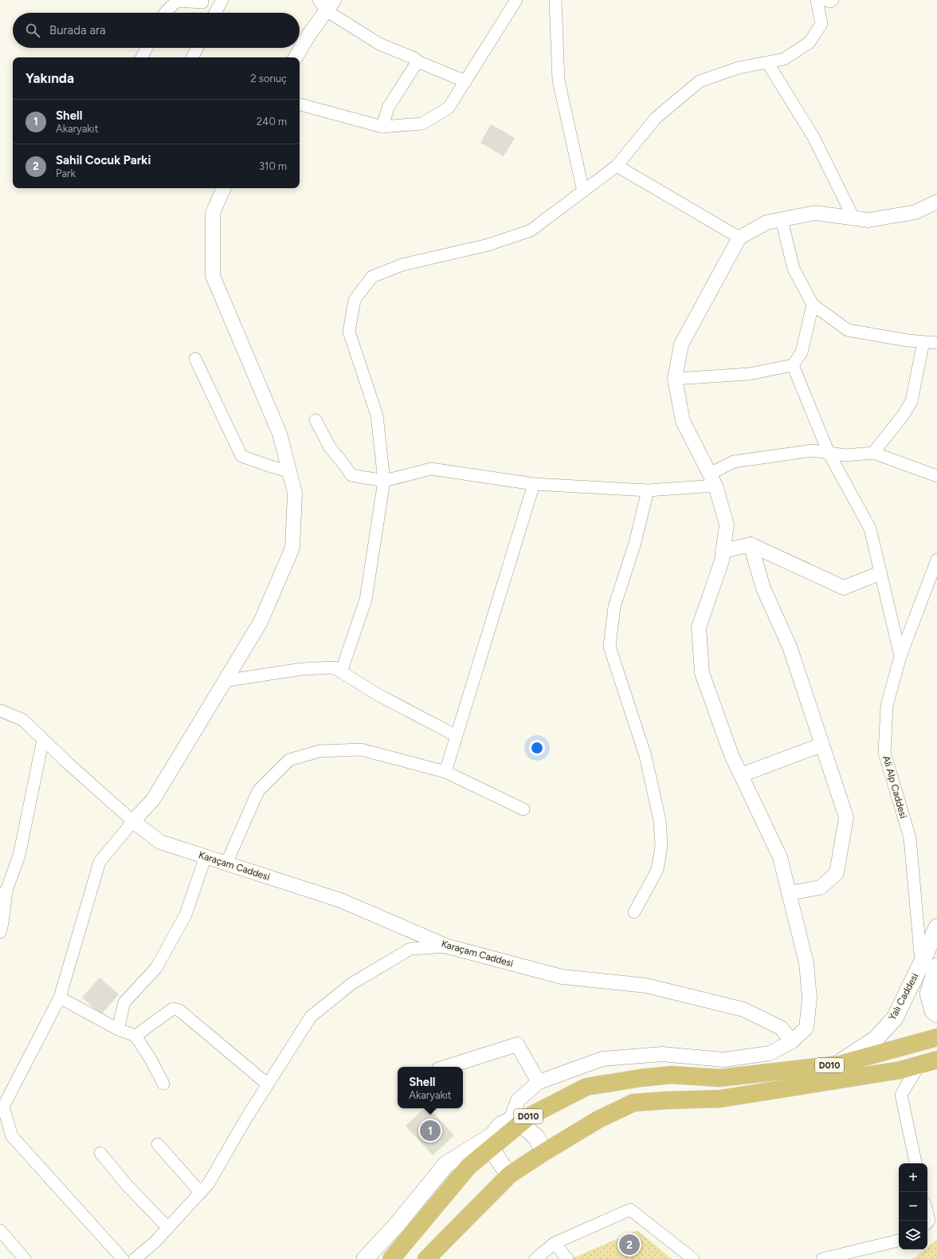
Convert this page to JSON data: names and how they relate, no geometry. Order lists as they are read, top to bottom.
{
  "streets": {
    "highway": ["D010"],
    "main road": ["Yalı Caddesi"],
    "street": ["Ali Alp Caddesi", "Karaçam Caddesi"]
  },
  "crossings": [
    ["Ali Alp Caddesi", "Yalı Caddesi"],
    ["Yalı Caddesi", "D010"]
  ],
  "page": {
    "search": "Burada ara",
    "heading": ["Yakında", "2 sonuç"],
    "list": [
      {
        "mark": "1",
        "name": "Shell",
        "note": "Akaryakıt",
        "value": "240 m"
      },
      {
        "mark": "2",
        "name": "Sahil Cocuk Parki",
        "note": "Park",
        "value": "310 m"
      }
    ],
    "popup": ["Shell", "Akaryakıt"],
    "pins": ["1", "2"],
    "map_buttons": ["+", "−"]
  }
}
